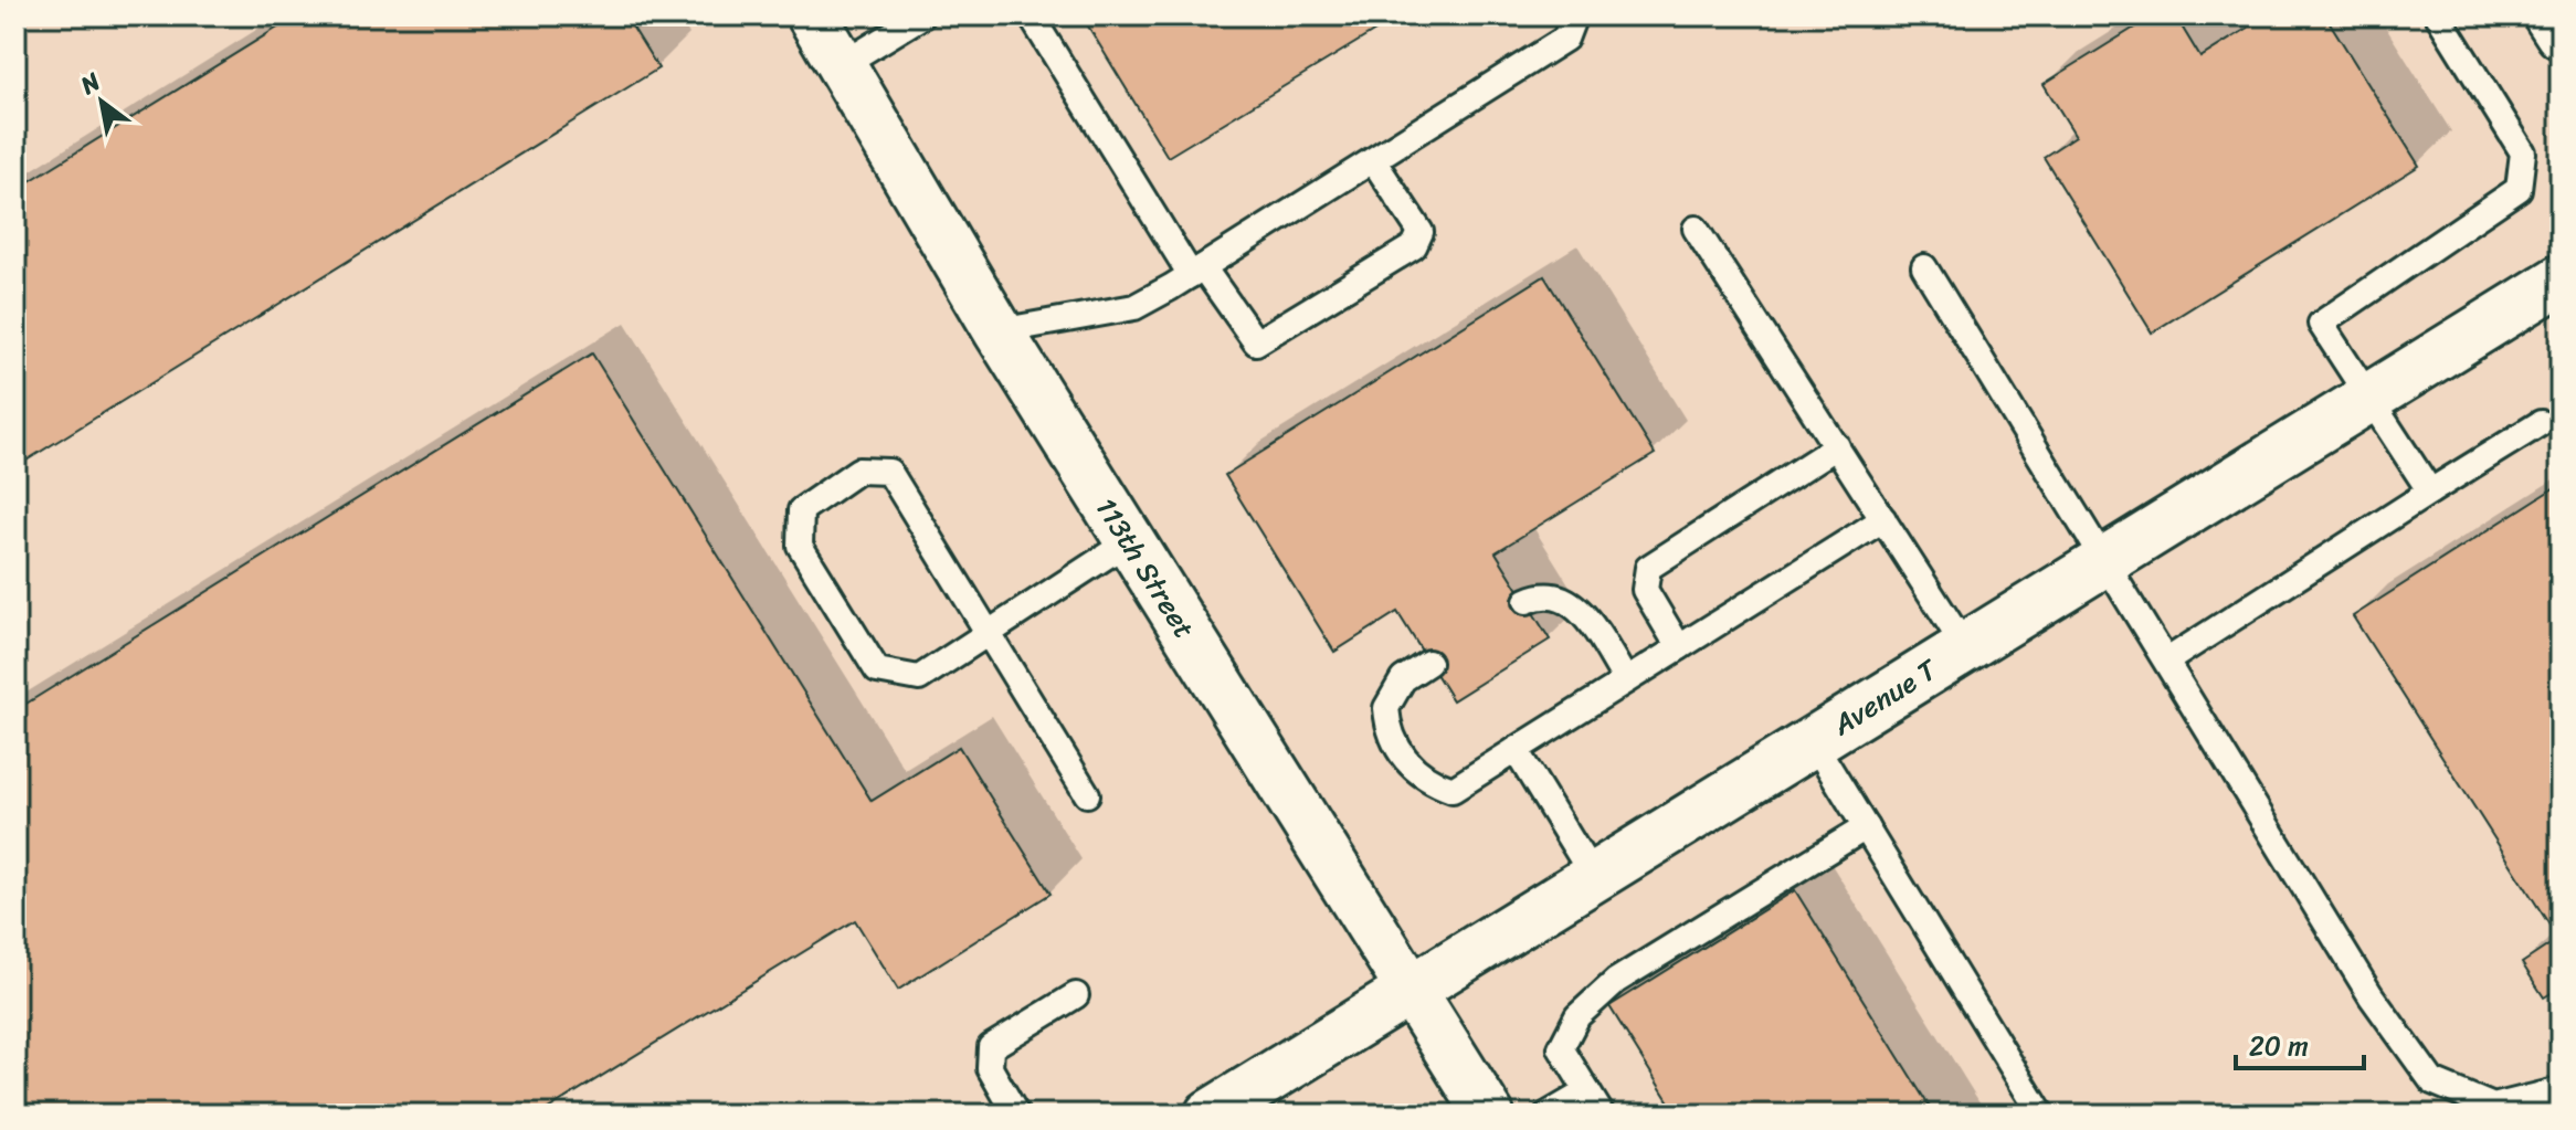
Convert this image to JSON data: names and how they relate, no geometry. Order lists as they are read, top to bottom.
{
  "streets": {
    "street": ["113th Street", "Avenue T"]
  },
  "crossings": [
    ["113th Street", "Avenue T"]
  ],
  "scale_bar": "20 m",
  "north": "top left"
}
